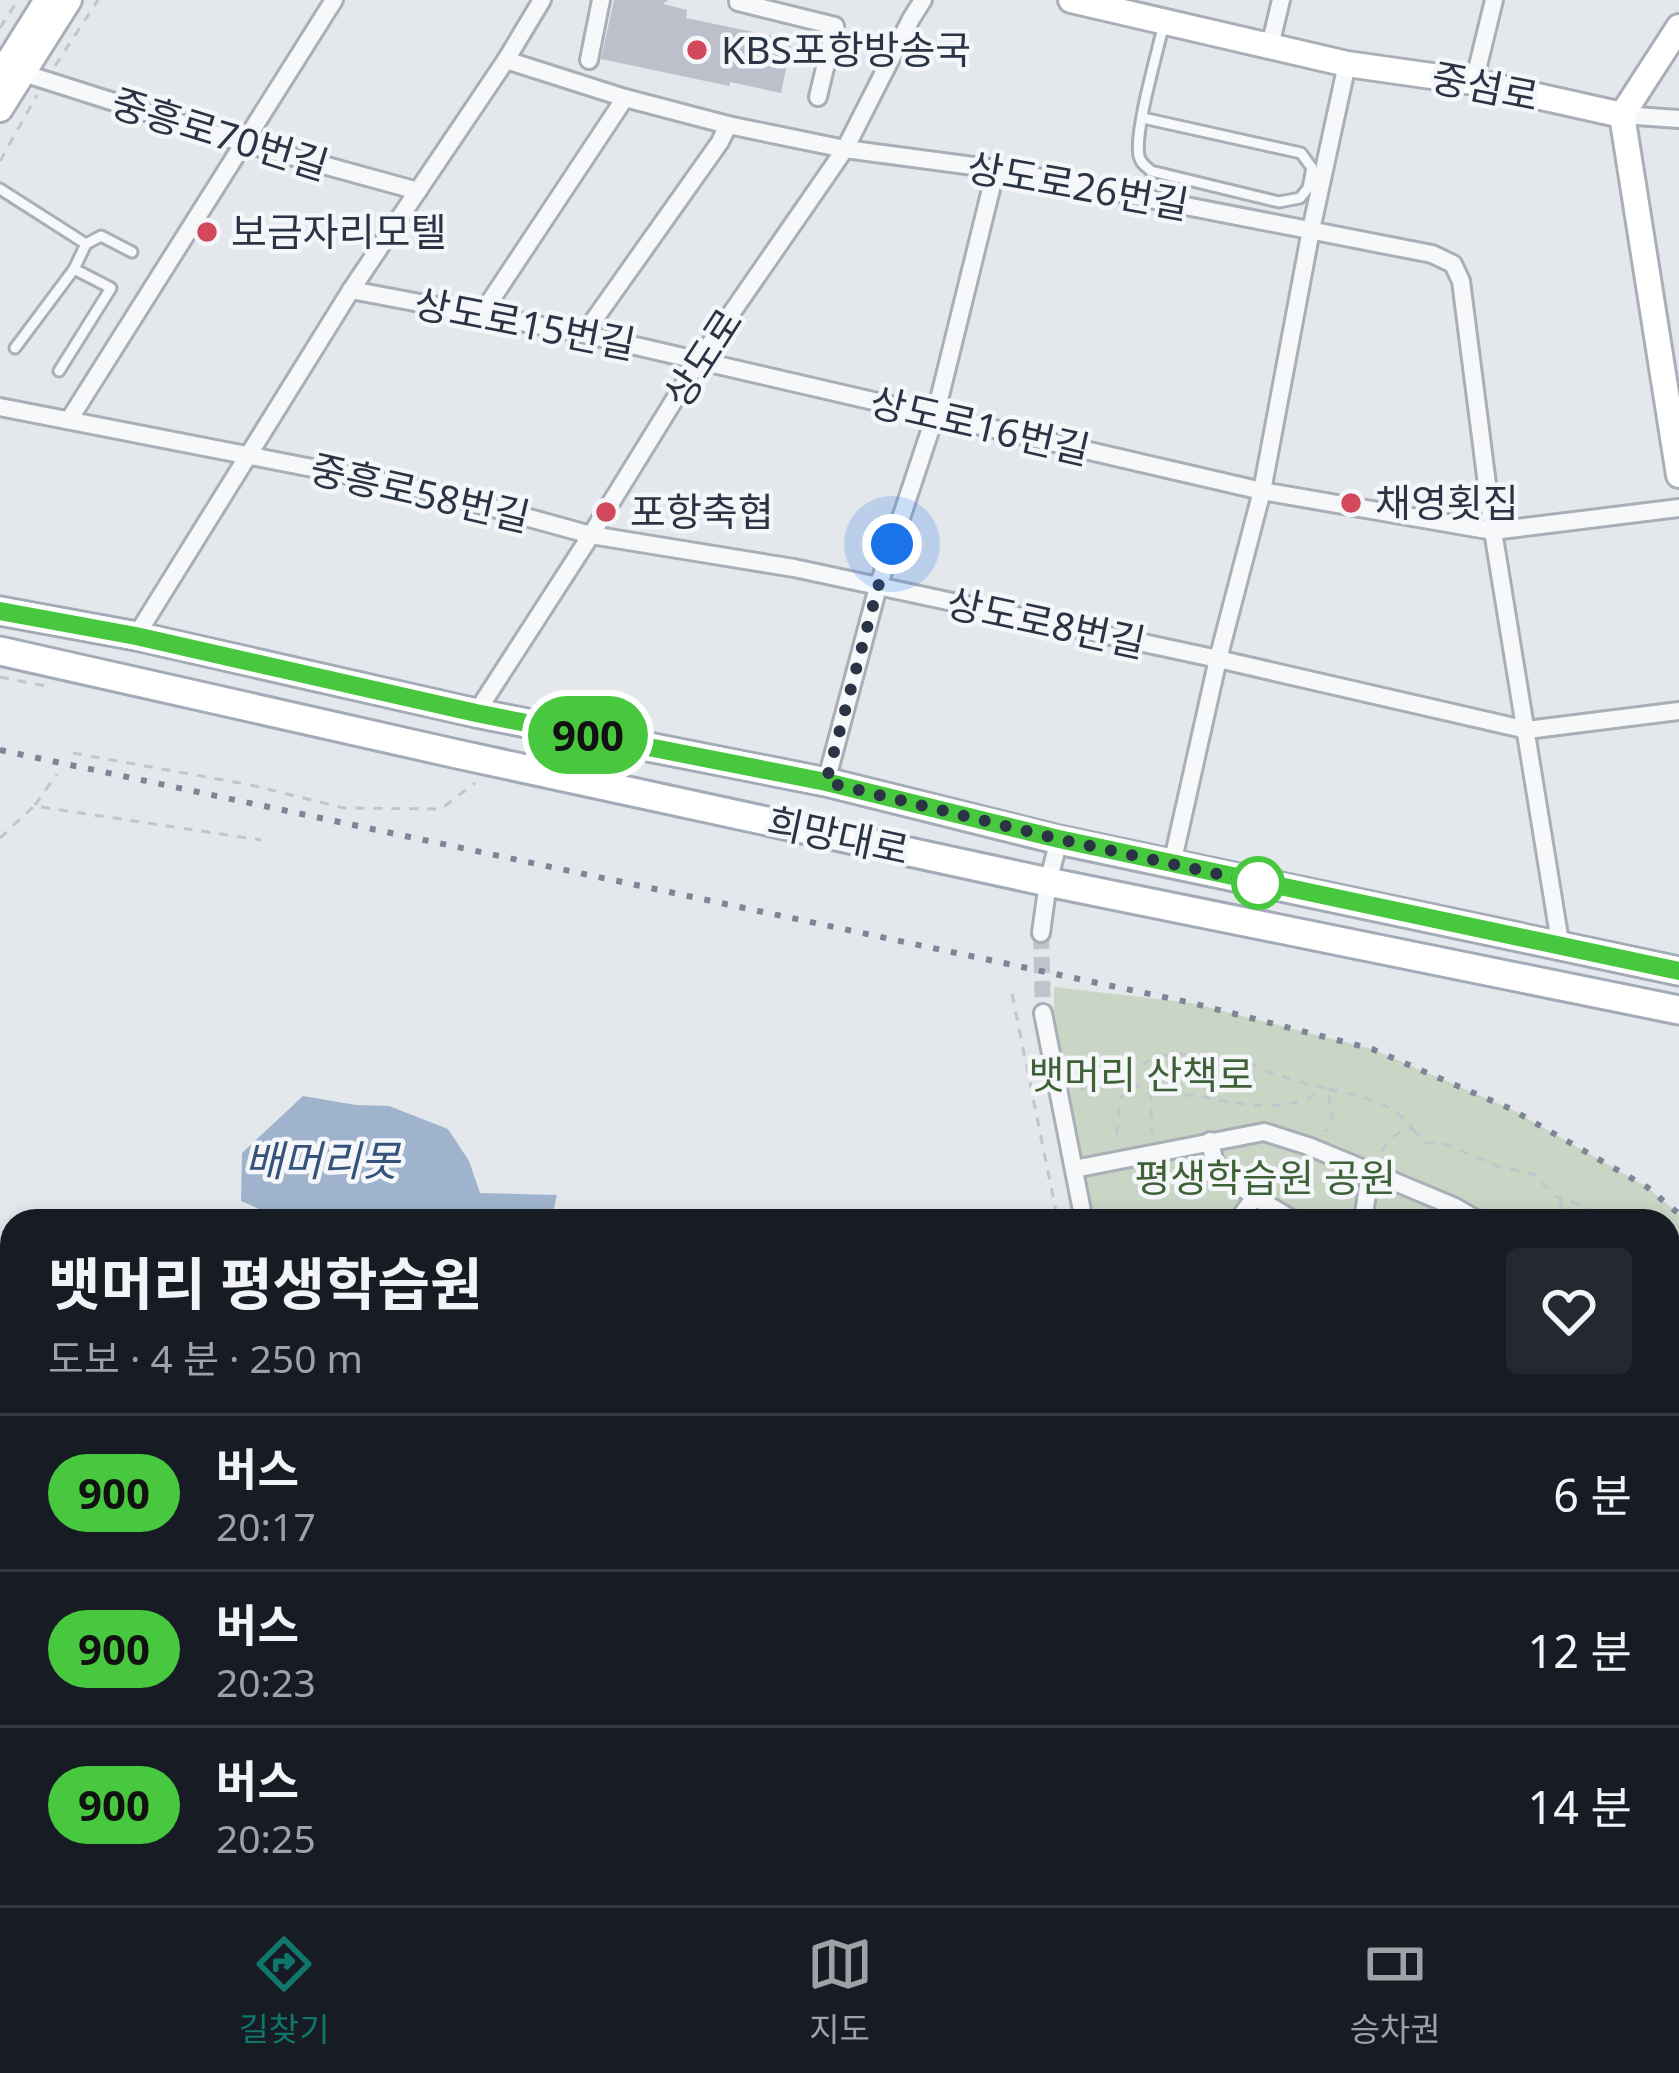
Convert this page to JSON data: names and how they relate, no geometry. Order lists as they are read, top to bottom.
{
  "streets": {
    "main road": ["중섬로", "희망대로"],
    "street": [
      "중흥로70번길",
      "상도로26번길",
      "상도로15번길",
      "상도로",
      "상도로16번길",
      "중흥로58번길",
      "상도로8번길"
    ]
  },
  "crossings": [
    ["중흥로70번길", "중흥로58번길"],
    ["상도로26번길", "상도로"],
    ["상도로26번길", "상도로16번길"],
    ["상도로26번길", "중흥로58번길"],
    ["상도로15번길", "상도로"],
    ["상도로15번길", "상도로16번길"],
    ["상도로15번길", "중흥로58번길"],
    ["상도로", "상도로16번길"],
    ["상도로", "중흥로58번길"],
    ["상도로", "상도로8번길"],
    ["상도로", "희망대로"],
    ["중흥로58번길", "상도로8번길"],
    ["중흥로58번길", "희망대로"]
  ],
  "water": ["배머리못"],
  "parks": ["뱃머리 산책로", "평생학습원 공원"],
  "places": [
    "KBS포항방송국",
    "보금자리모텔",
    "채영횟집",
    "포항축협"
  ],
  "lines": ["bus line 900"],
  "page": {
    "on_map": "900",
    "heading": ["뱃머리 평생학습원", "도보 · 4 분 · 250 m"],
    "list": [
      {
        "mark": "900",
        "name": "버스",
        "note": "20:17",
        "value": "6 분"
      },
      {
        "mark": "900",
        "name": "버스",
        "note": "20:23",
        "value": "12 분"
      },
      {
        "mark": "900",
        "name": "버스",
        "note": "20:25",
        "value": "14 분"
      }
    ],
    "tabs": ["길찾기", "지도", "승차권"]
  }
}
